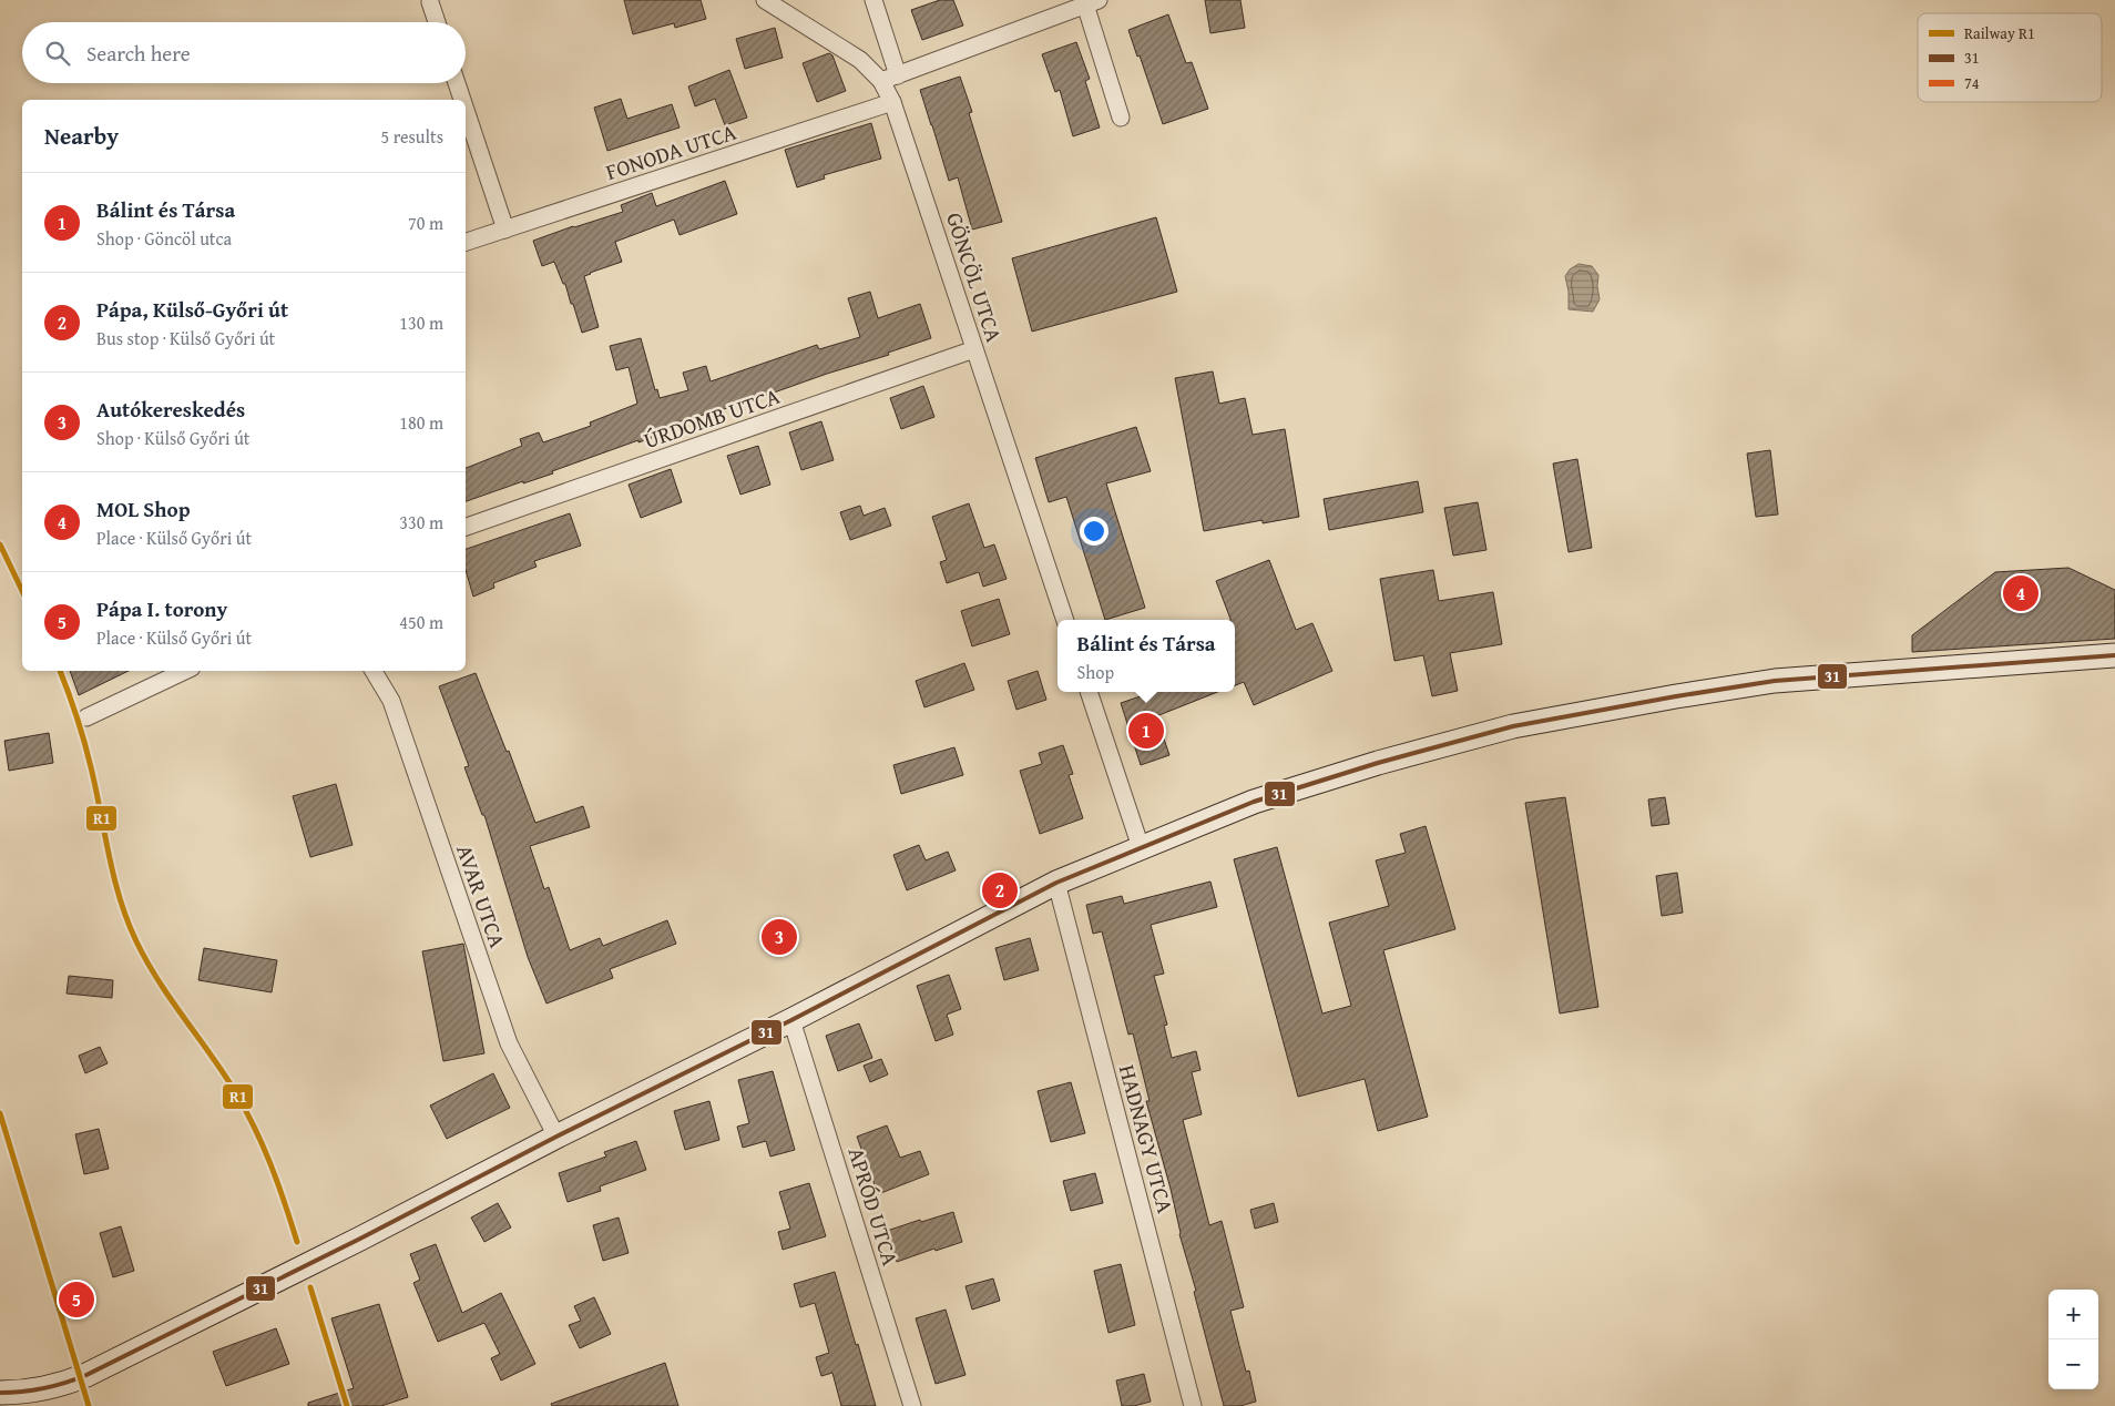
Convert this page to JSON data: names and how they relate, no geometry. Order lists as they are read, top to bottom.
{
  "streets": {
    "street": [
      "FONODA UTCA",
      "GÖNCÖL UTCA",
      "ÚRDOMB UTCA",
      "AVAR UTCA",
      "HADNAGY UTCA",
      "APRÓD UTCA"
    ]
  },
  "crossings": [
    ["FONODA UTCA", "GÖNCÖL UTCA"],
    ["GÖNCÖL UTCA", "ÚRDOMB UTCA"]
  ],
  "lines": ["rail line R1", "transit line 31"],
  "legend": ["Railway R1", "31", "74"],
  "page": {
    "search": "Search here",
    "heading": ["Nearby", "5 results"],
    "list": [
      {
        "mark": "1",
        "name": "Bálint és Társa",
        "note": "Shop · Göncöl utca",
        "value": "70 m"
      },
      {
        "mark": "2",
        "name": "Pápa, Külső-Győri út",
        "note": "Bus stop · Külső Győri út",
        "value": "130 m"
      },
      {
        "mark": "3",
        "name": "Autókereskedés",
        "note": "Shop · Külső Győri út",
        "value": "180 m"
      },
      {
        "mark": "4",
        "name": "MOL Shop",
        "note": "Place · Külső Győri út",
        "value": "330 m"
      },
      {
        "mark": "5",
        "name": "Pápa I. torony",
        "note": "Place · Külső Győri út",
        "value": "450 m"
      }
    ],
    "pins": [
      "4",
      "1",
      "2",
      "3",
      "5"
    ],
    "popup": ["Bálint és Társa", "Shop"],
    "map_buttons": ["+", "−"]
  }
}
